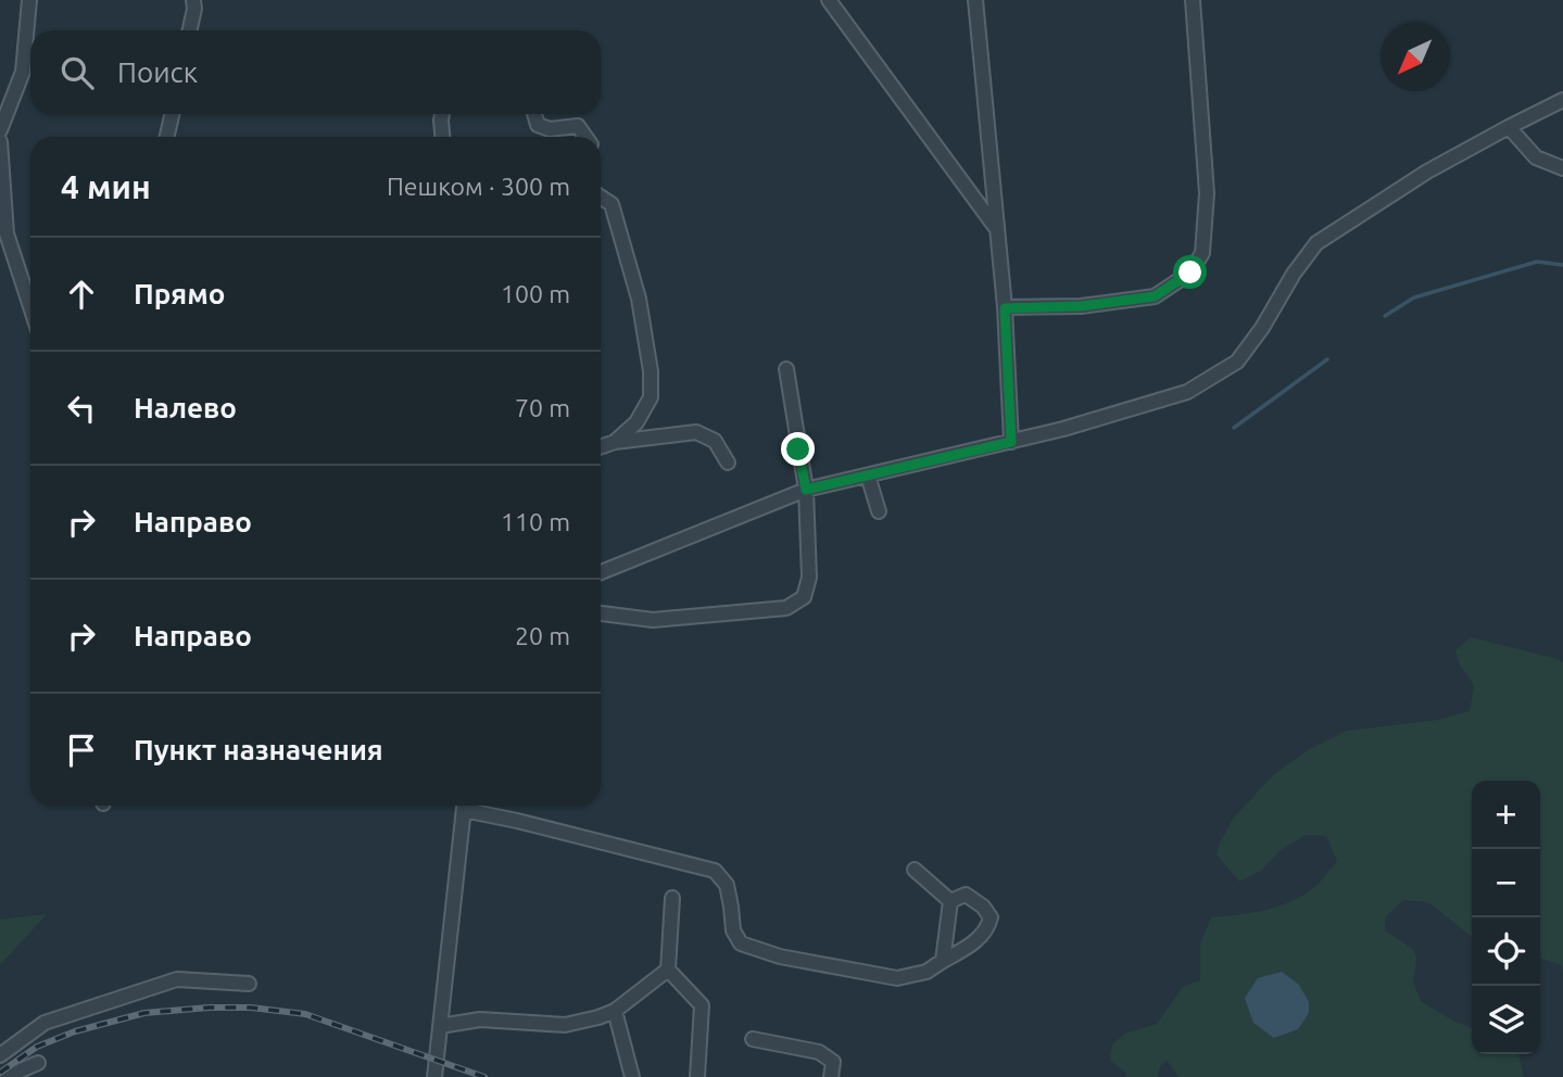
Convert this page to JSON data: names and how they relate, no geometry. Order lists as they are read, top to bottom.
{
  "north": "bottom left",
  "page": {
    "search": "Поиск",
    "heading": ["4 мин", "Пешком · 300 m"],
    "list": [
      ["Прямо", "100 m"],
      ["Налево", "70 m"],
      ["Направо", "110 m"],
      ["Направо", "20 m"],
      "Пункт назначения"
    ],
    "map_buttons": ["+", "−"]
  }
}
